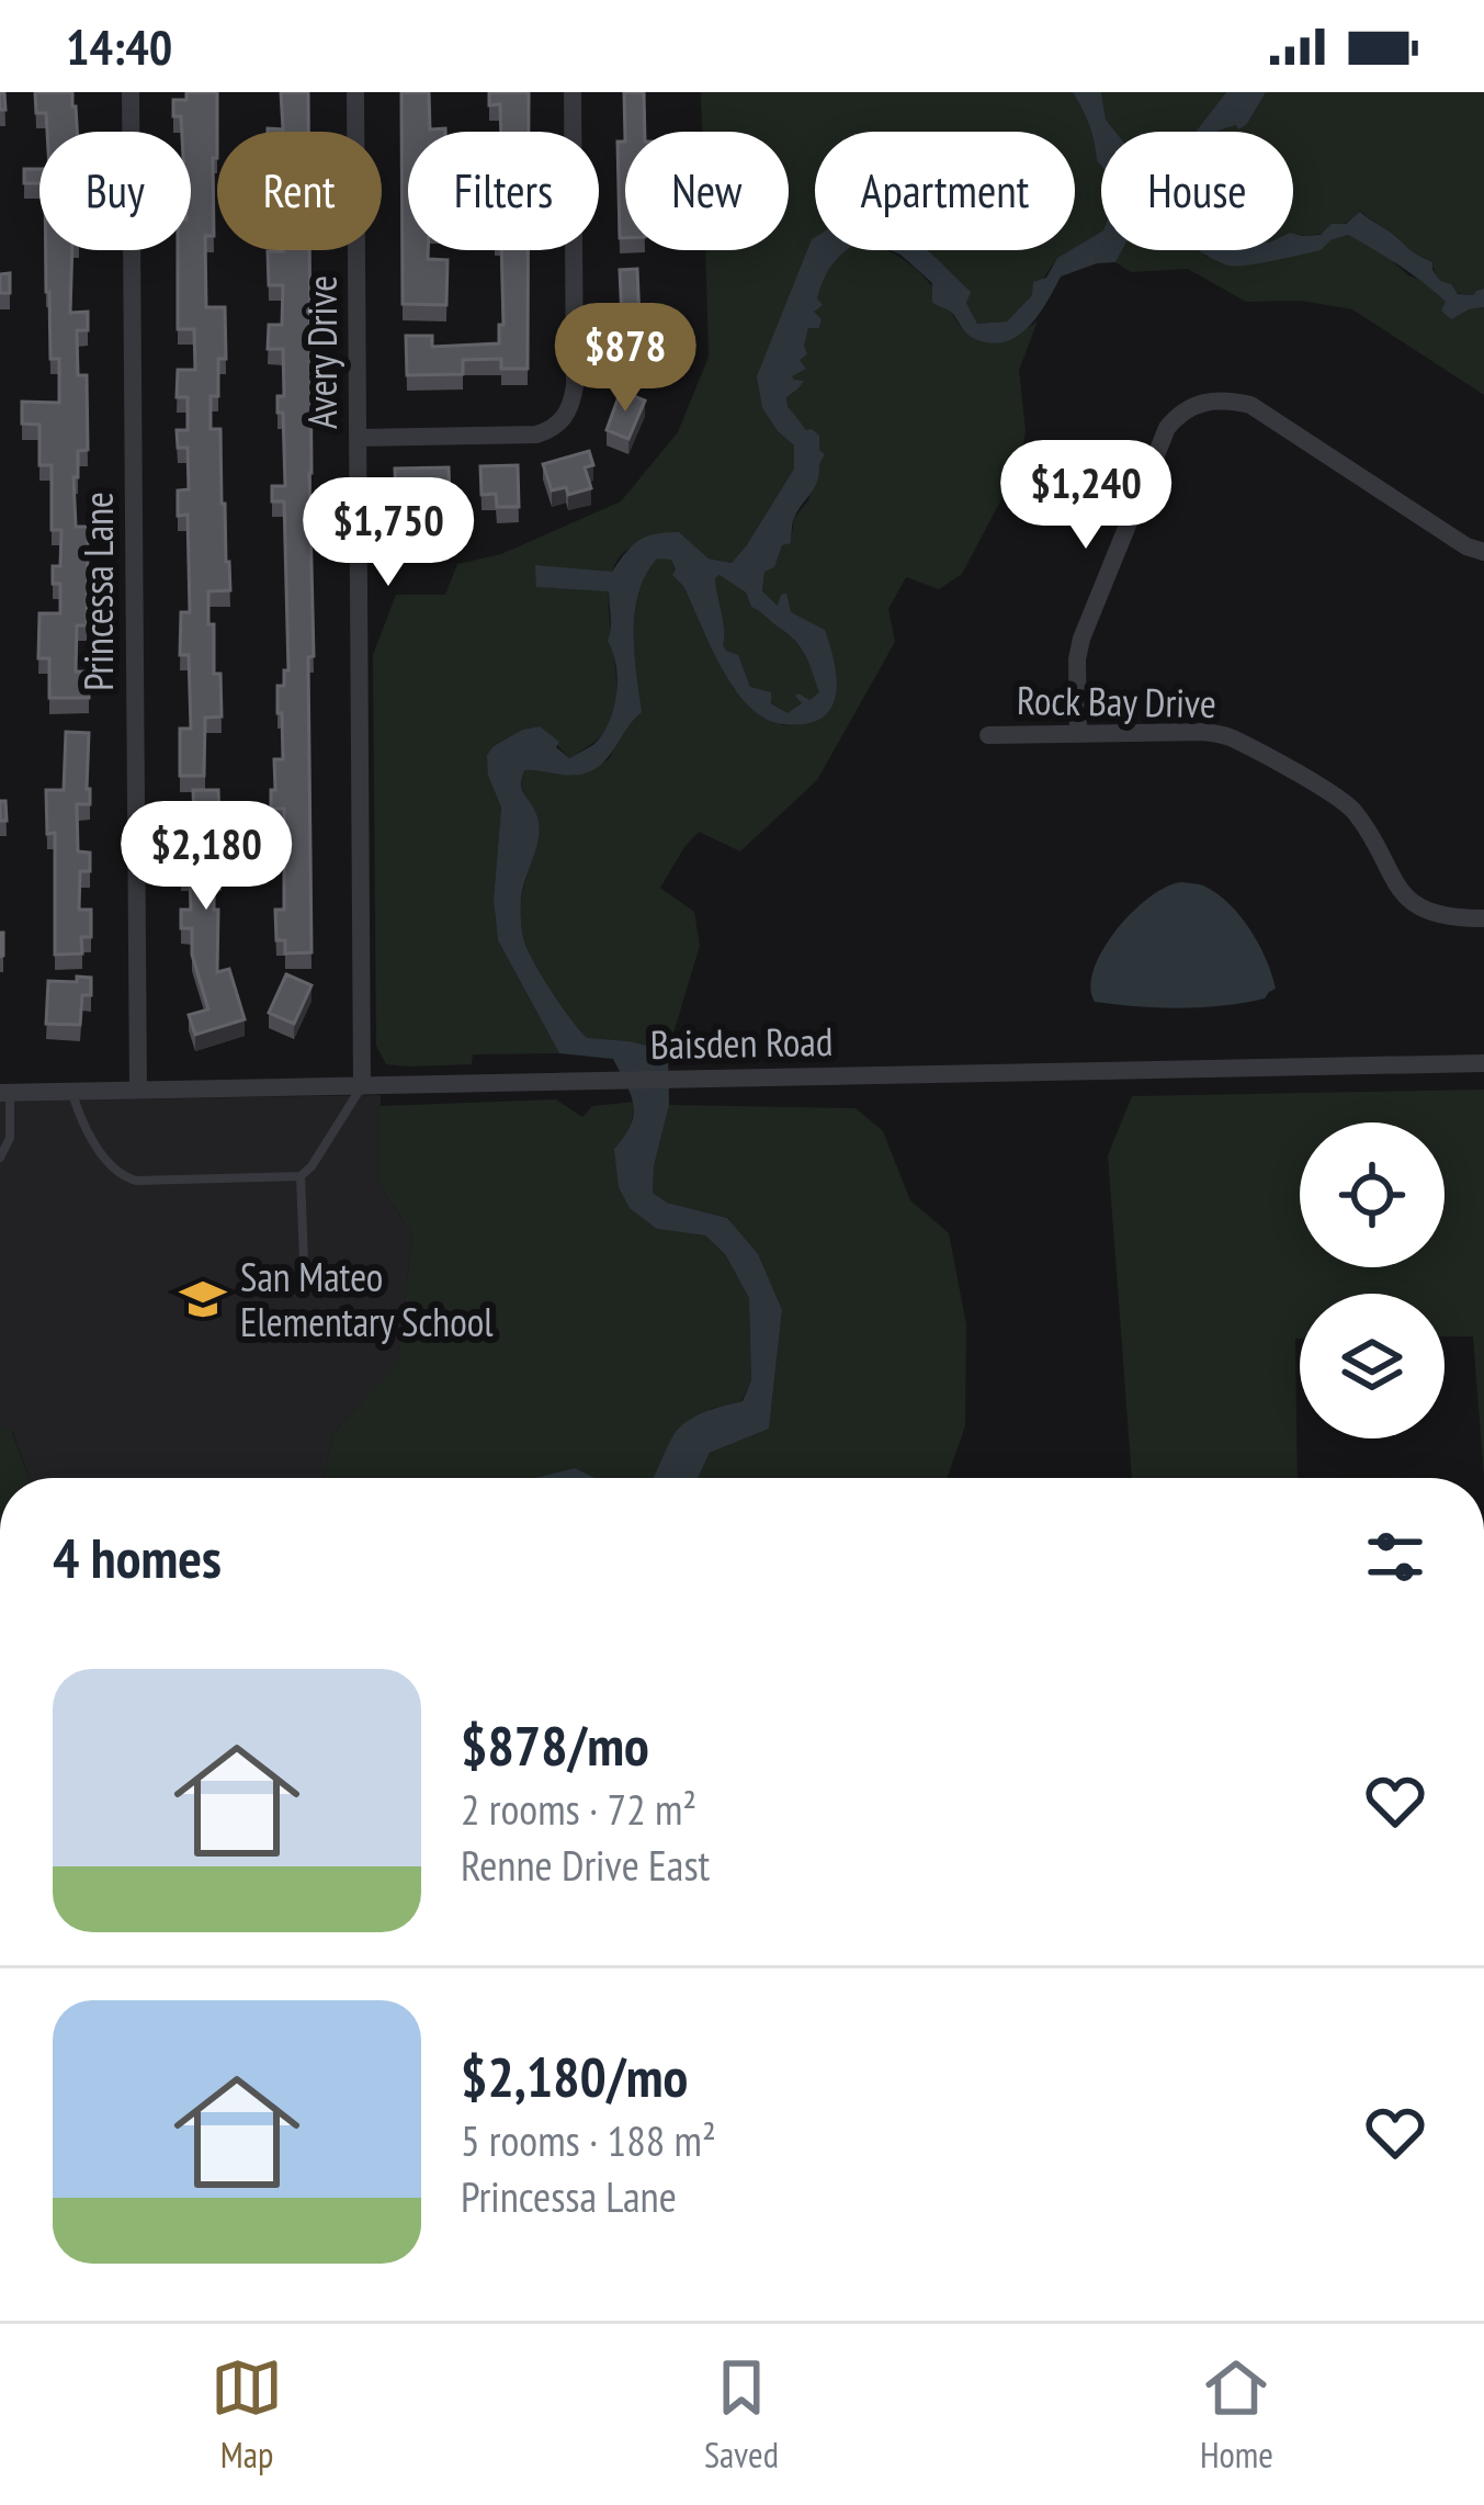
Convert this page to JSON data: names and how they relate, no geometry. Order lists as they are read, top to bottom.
{
  "streets": {
    "street": [
      "Avery Drive",
      "Princessa Lane",
      "Rock Bay Drive",
      "Baisden Road"
    ]
  },
  "crossings": [
    ["Avery Drive", "Baisden Road"],
    ["Princessa Lane", "Baisden Road"]
  ],
  "places": {
    "school or university": ["San Mateo Elementary School"]
  },
  "page": {
    "status": "14:40",
    "chip": [
      "Buy",
      "Rent",
      "Filters",
      "New",
      "Apartment",
      "House"
    ],
    "price": [
      "$878",
      "$1,240",
      "$1,750",
      "$2,180"
    ],
    "heading": "4 homes",
    "list": [
      {
        "name": "$878/mo",
        "note": "2 rooms · 72 m² · Renne Drive East"
      },
      {
        "name": "$2,180/mo",
        "note": "5 rooms · 188 m² · Princessa Lane"
      }
    ],
    "tabs": ["Map", "Saved", "Home"]
  }
}
